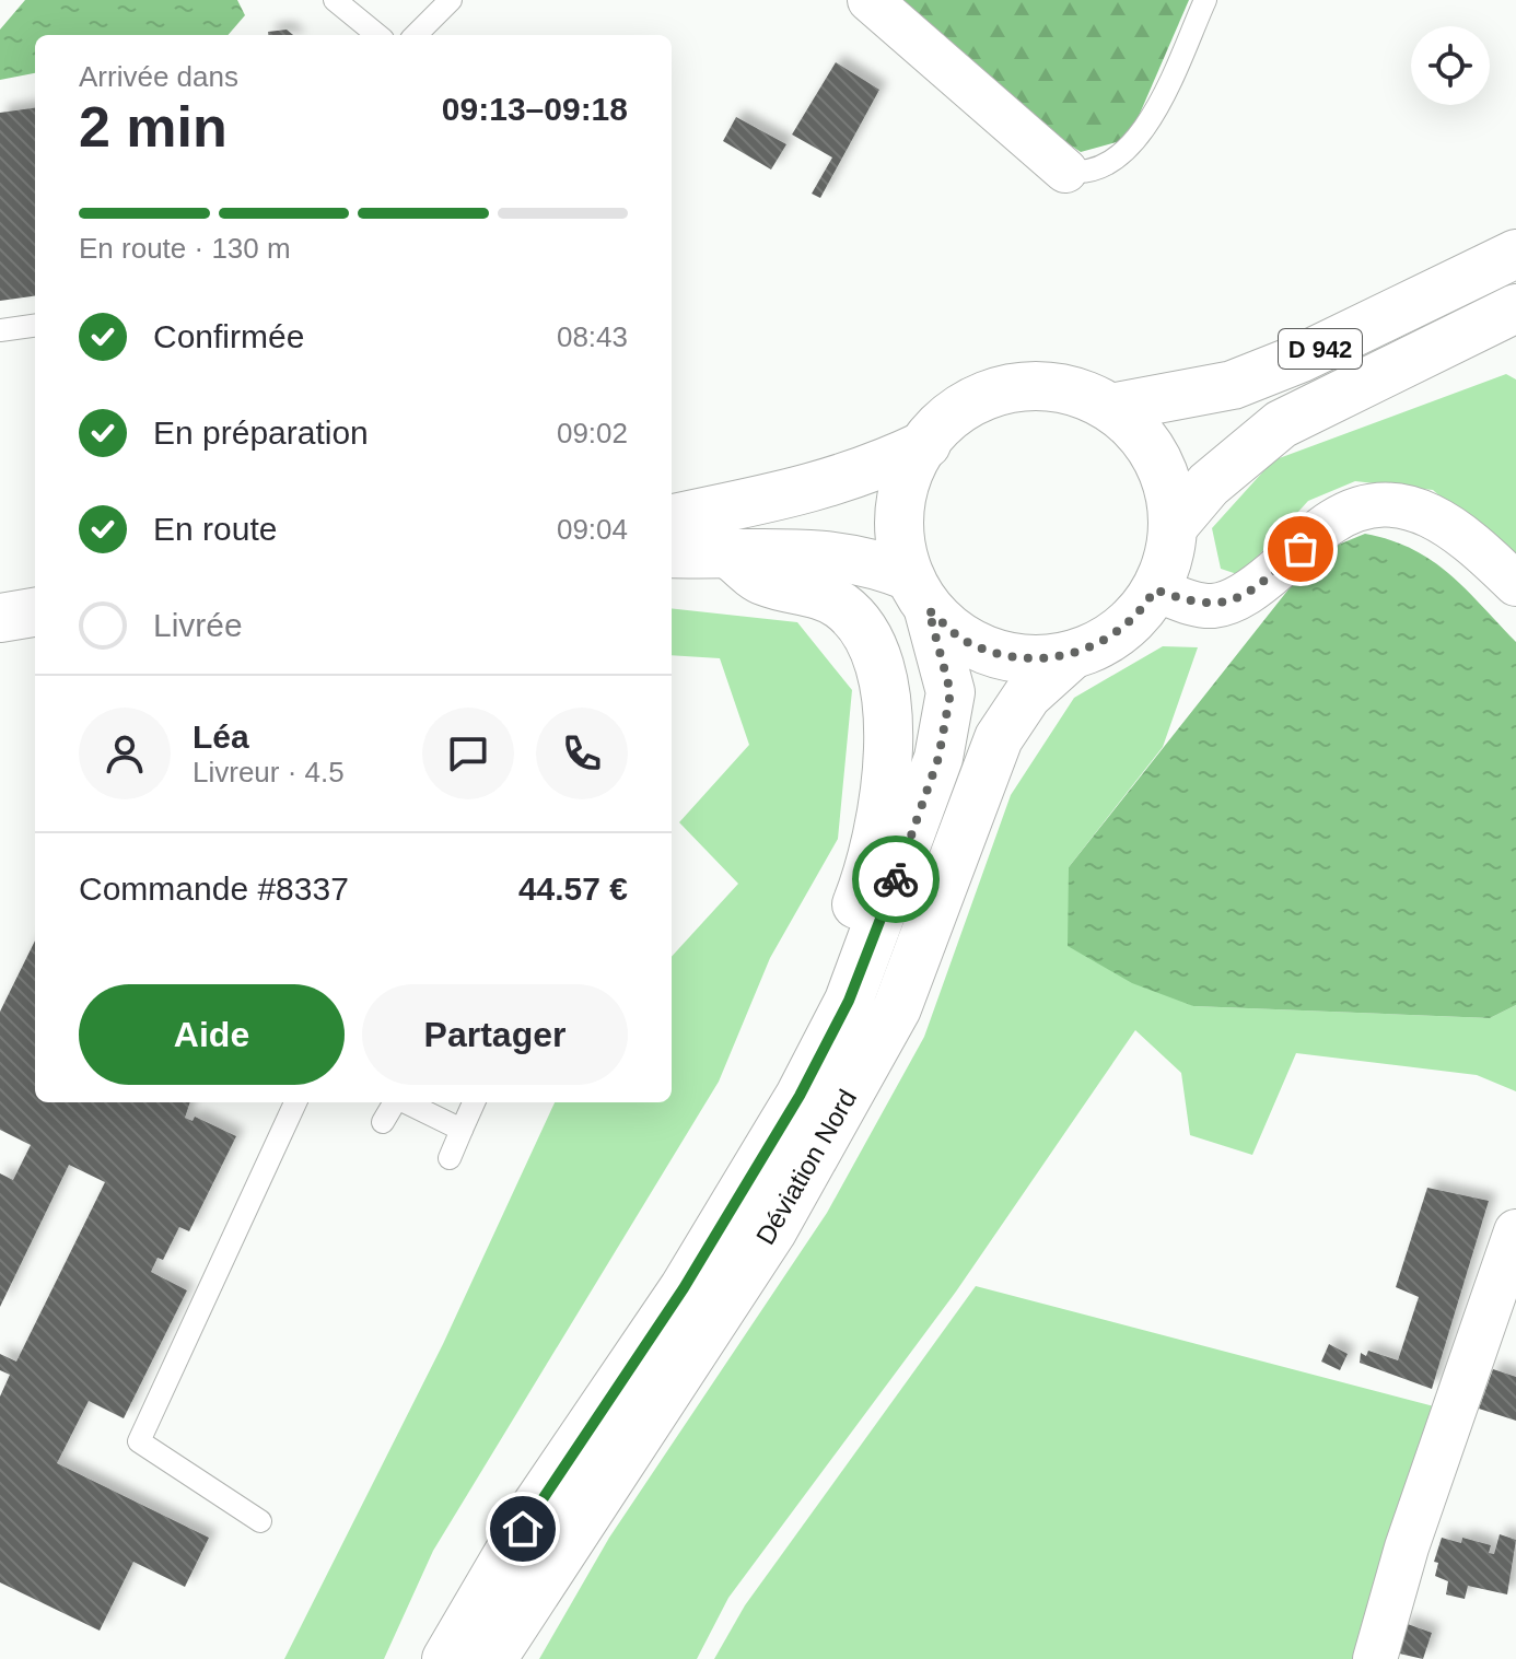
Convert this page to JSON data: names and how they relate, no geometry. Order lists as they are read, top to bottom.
{
  "streets": {
    "main road": ["D 942", "Déviation Nord"]
  },
  "crossings": [
    ["D 942", "Déviation Nord"]
  ],
  "page": {
    "heading": ["2 min", "Arrivée dans", "09:13–09:18"],
    "panel": [
      "Léa",
      "Livreur · 4.5",
      "Commande #8337",
      "44.57 €"
    ],
    "bar": "En route · 130 m",
    "list": [
      ["Confirmée", "08:43"],
      ["En préparation", "09:02"],
      ["En route", "09:04"],
      "Livrée"
    ],
    "buttons": ["Aide", "Partager"]
  }
}
